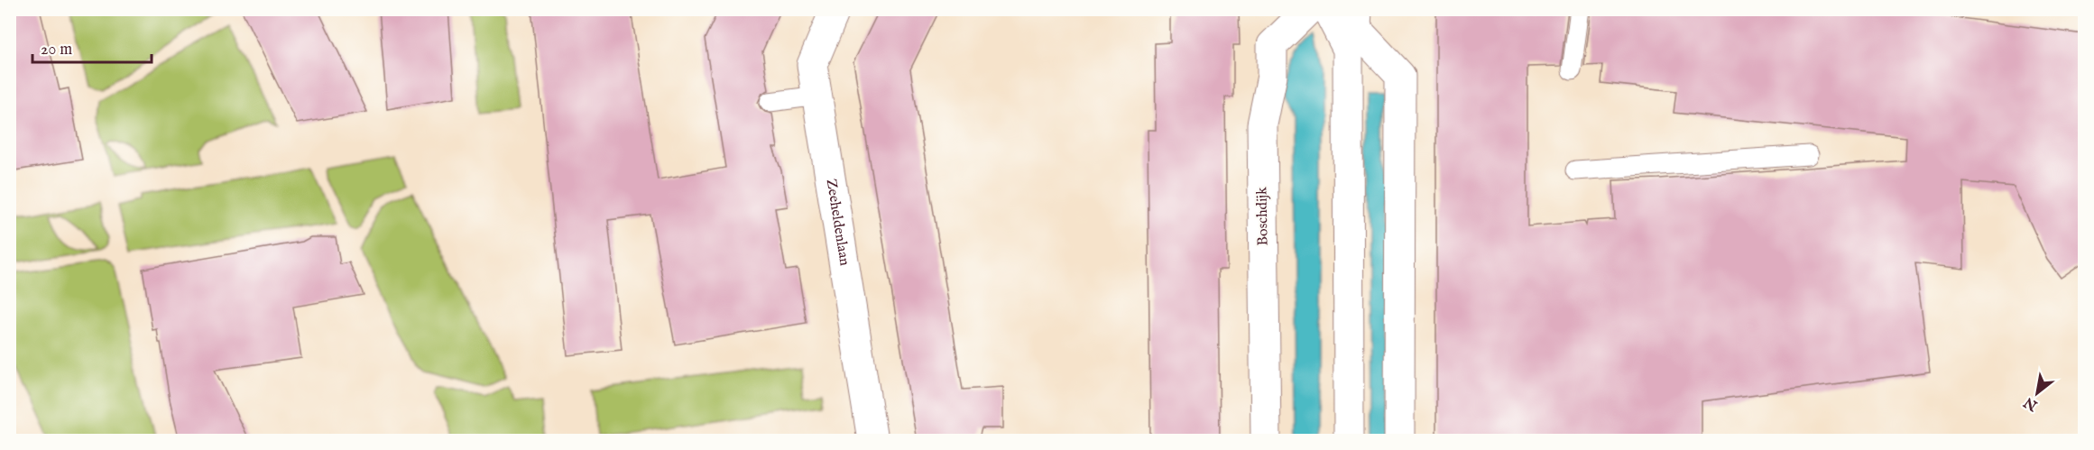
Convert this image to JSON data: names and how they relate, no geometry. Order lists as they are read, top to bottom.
{
  "streets": {
    "street": ["Boschdijk", "Zeeheldenlaan"]
  },
  "scale_bar": "20 m",
  "north": "bottom left"
}
